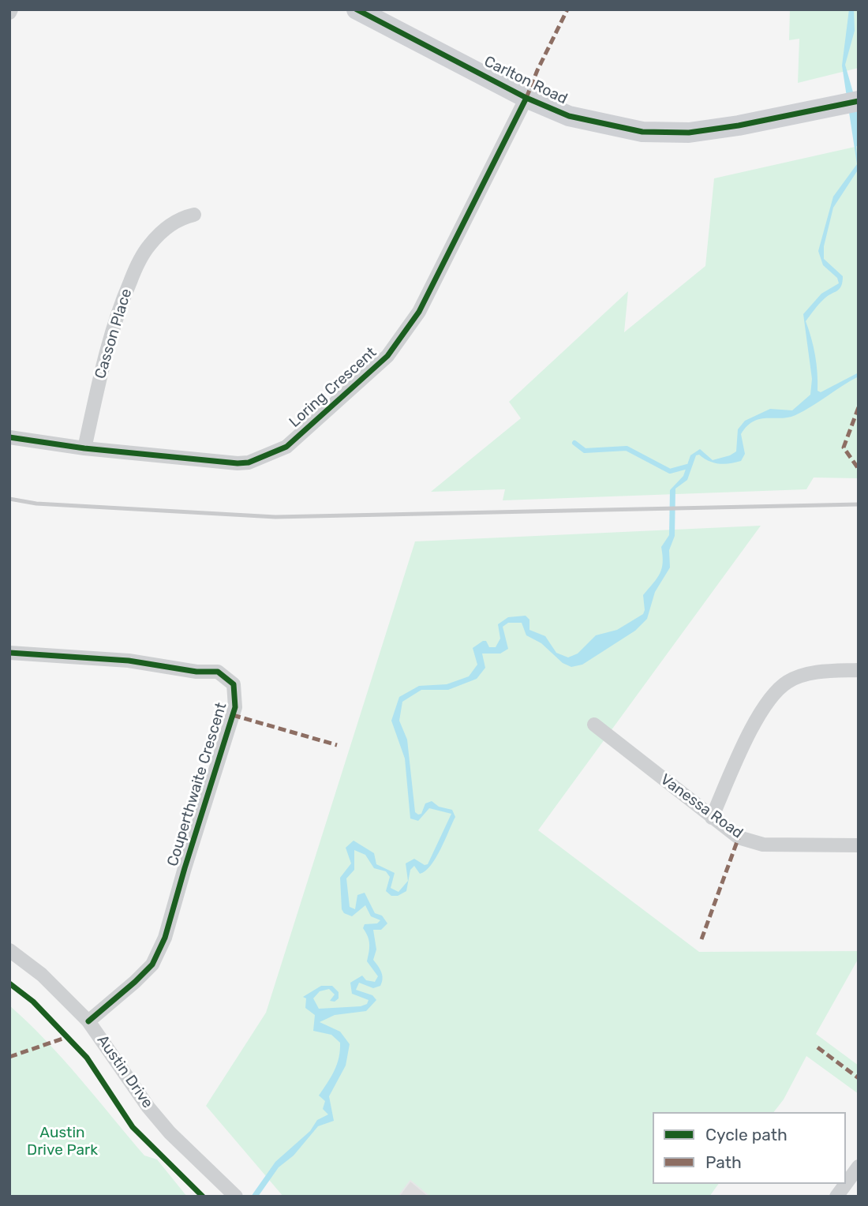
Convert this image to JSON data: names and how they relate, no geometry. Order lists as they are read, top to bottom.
{
  "streets": {
    "street": [
      "Carlton Road",
      "Casson Place",
      "Loring Crescent",
      "Couperthwaite Crescent",
      "Vanessa Road",
      "Austin Drive"
    ]
  },
  "crossings": [
    ["Carlton Road", "Loring Crescent"],
    ["Casson Place", "Loring Crescent"],
    ["Couperthwaite Crescent", "Austin Drive"]
  ],
  "parks": ["Austin Drive Park"],
  "legend": ["Cycle path", "Path"]
}
